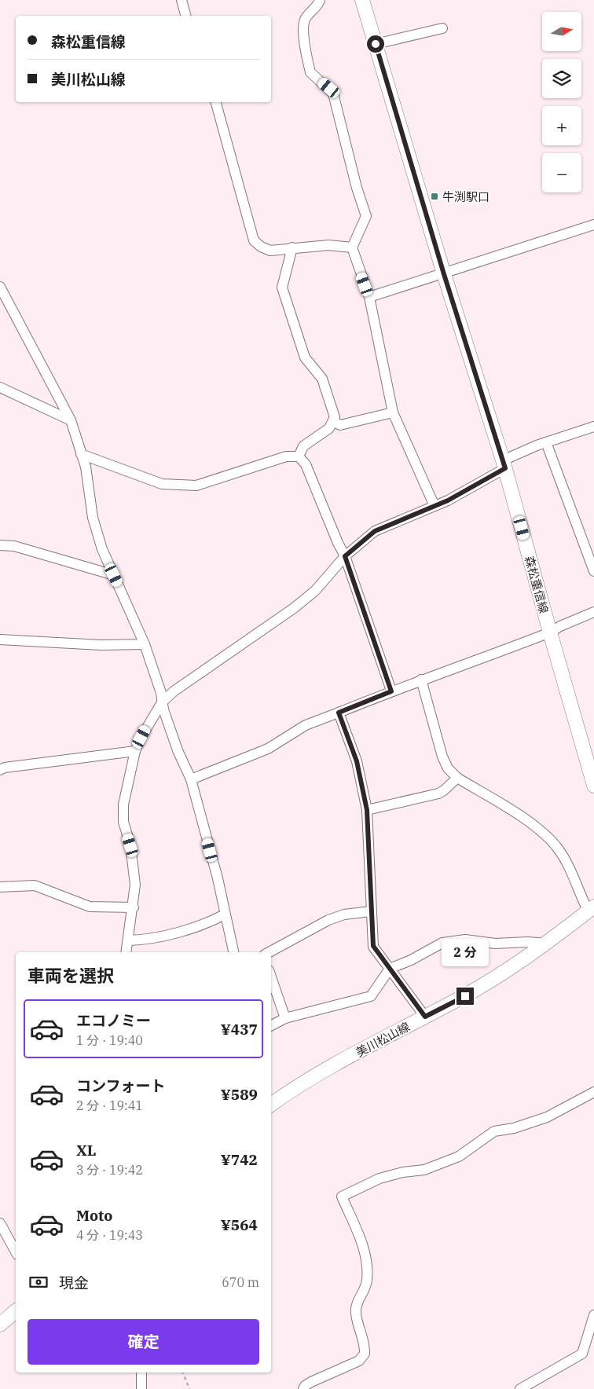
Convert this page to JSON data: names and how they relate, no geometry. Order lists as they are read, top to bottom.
{
  "streets": {
    "main road": ["森松重信線", "美川松山線"]
  },
  "places": {
    "transit": ["牛渕駅口"]
  },
  "north": "right",
  "page": {
    "map_buttons": ["+", "−"],
    "banner": ["森松重信線", "美川松山線"],
    "bubble": "2 分",
    "heading": "車両を選択",
    "list": [
      {
        "name": "エコノミー",
        "note": "1 分 · 19:40",
        "value": "¥437"
      },
      {
        "name": "コンフォート",
        "note": "2 分 · 19:41",
        "value": "¥589"
      },
      {
        "name": "XL",
        "note": "3 分 · 19:42",
        "value": "¥742"
      },
      {
        "name": "Moto",
        "note": "4 分 · 19:43",
        "value": "¥564"
      }
    ],
    "pay": ["現金", "670 m"],
    "buttons": "確定"
  }
}
